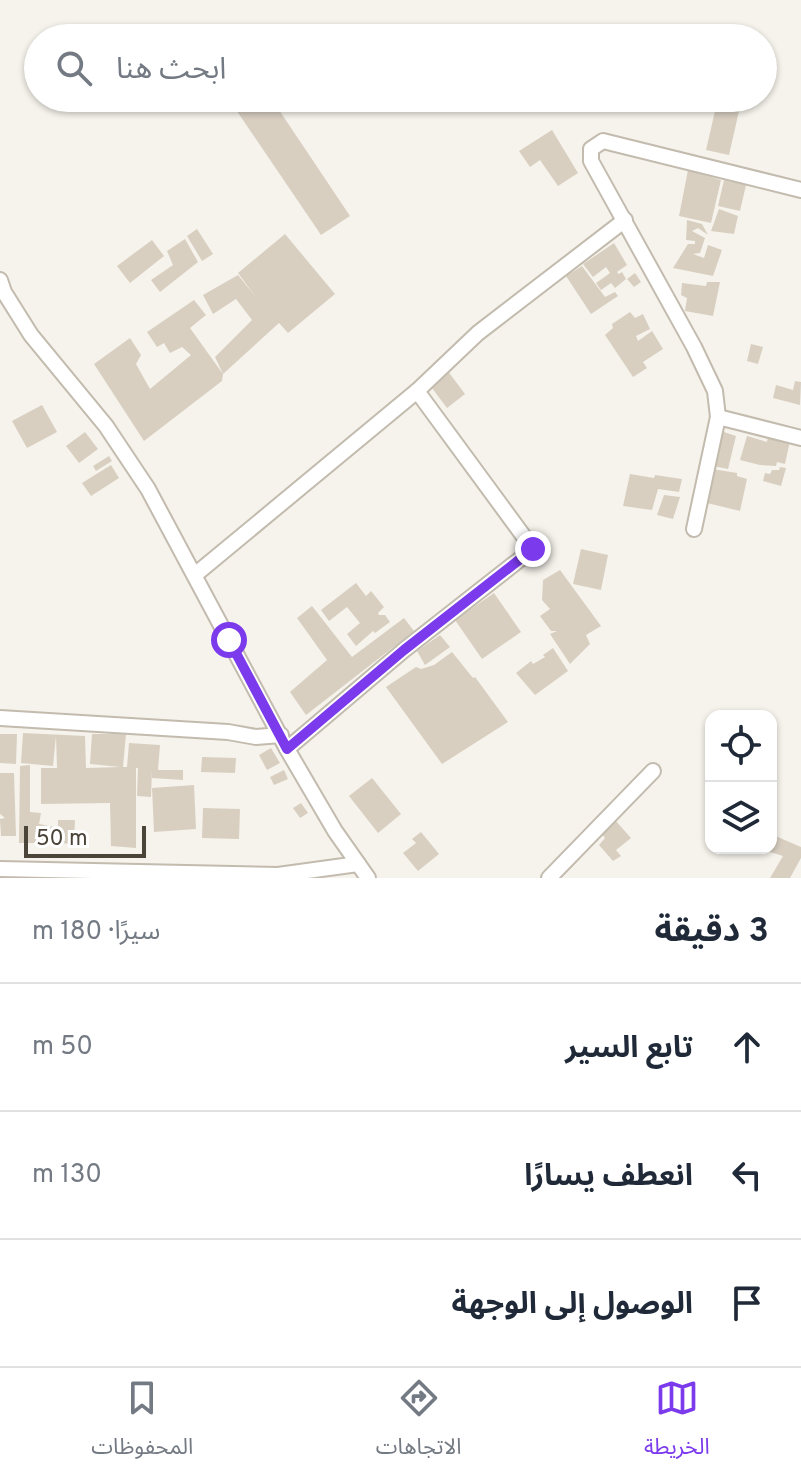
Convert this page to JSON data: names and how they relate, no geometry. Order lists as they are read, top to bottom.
{
  "scale_bar": "50 m",
  "page": {
    "search": "ابحث هنا",
    "scale": "50 m",
    "heading": ["3 دقيقة", "سيرًا · 180 m"],
    "list": [
      ["تابع السير", "50 m"],
      ["انعطف يسارًا", "130 m"],
      "الوصول إلى الوجهة"
    ],
    "nav": ["الخريطة", "الاتجاهات", "المحفوظات"]
  }
}
